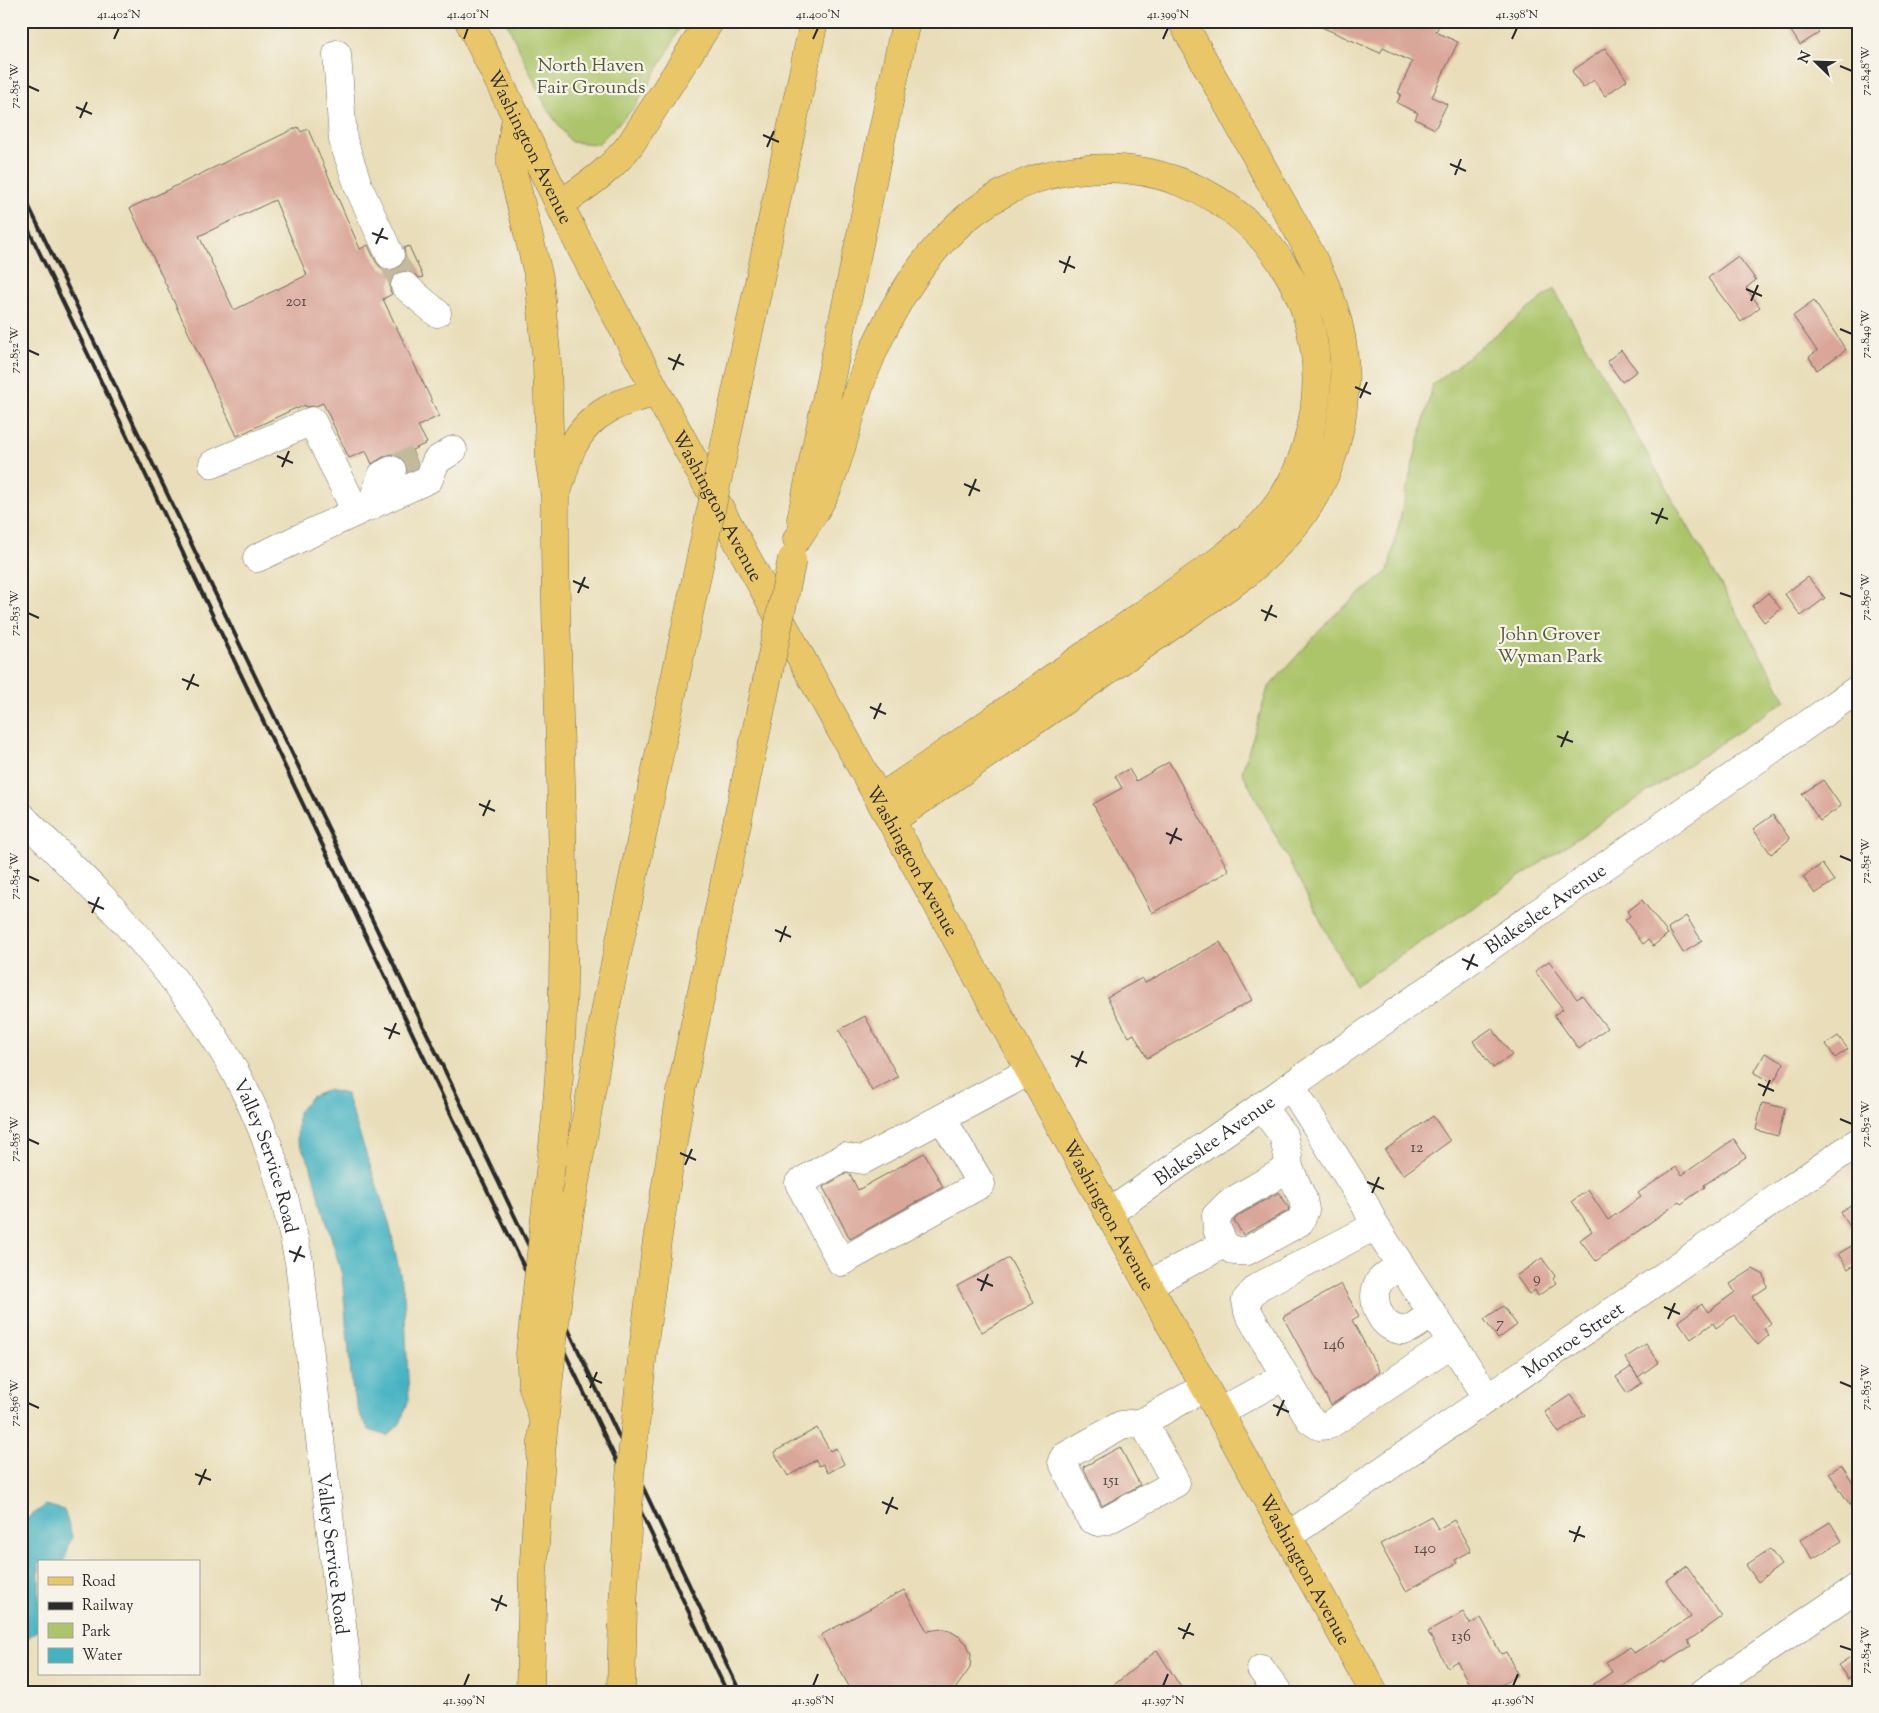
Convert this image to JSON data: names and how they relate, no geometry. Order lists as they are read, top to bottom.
{
  "streets": {
    "main road": ["Washington Avenue"],
    "street": ["Blakeslee Avenue", "Valley Service Road", "Monroe Street"]
  },
  "crossings": [
    ["Washington Avenue", "Blakeslee Avenue"],
    ["Washington Avenue", "Monroe Street"]
  ],
  "parks": ["North Haven Fair Grounds", "John Grover Wyman Park"],
  "house_numbers": [
    "201",
    "12",
    "9",
    "7",
    "146",
    "151",
    "140",
    "136"
  ],
  "legend": [
    "Road",
    "Railway",
    "Park",
    "Water"
  ],
  "north": "top left",
  "coordinates": [
    "41.402°N",
    "41.401°N",
    "41.400°N",
    "41.399°N",
    "41.398°N",
    "72.848°W",
    "72.851°W",
    "72.849°W",
    "72.852°W",
    "72.850°W",
    "72.853°W",
    "72.854°W",
    "72.855°W",
    "72.856°W",
    "41.397°N",
    "41.396°N"
  ]
}
